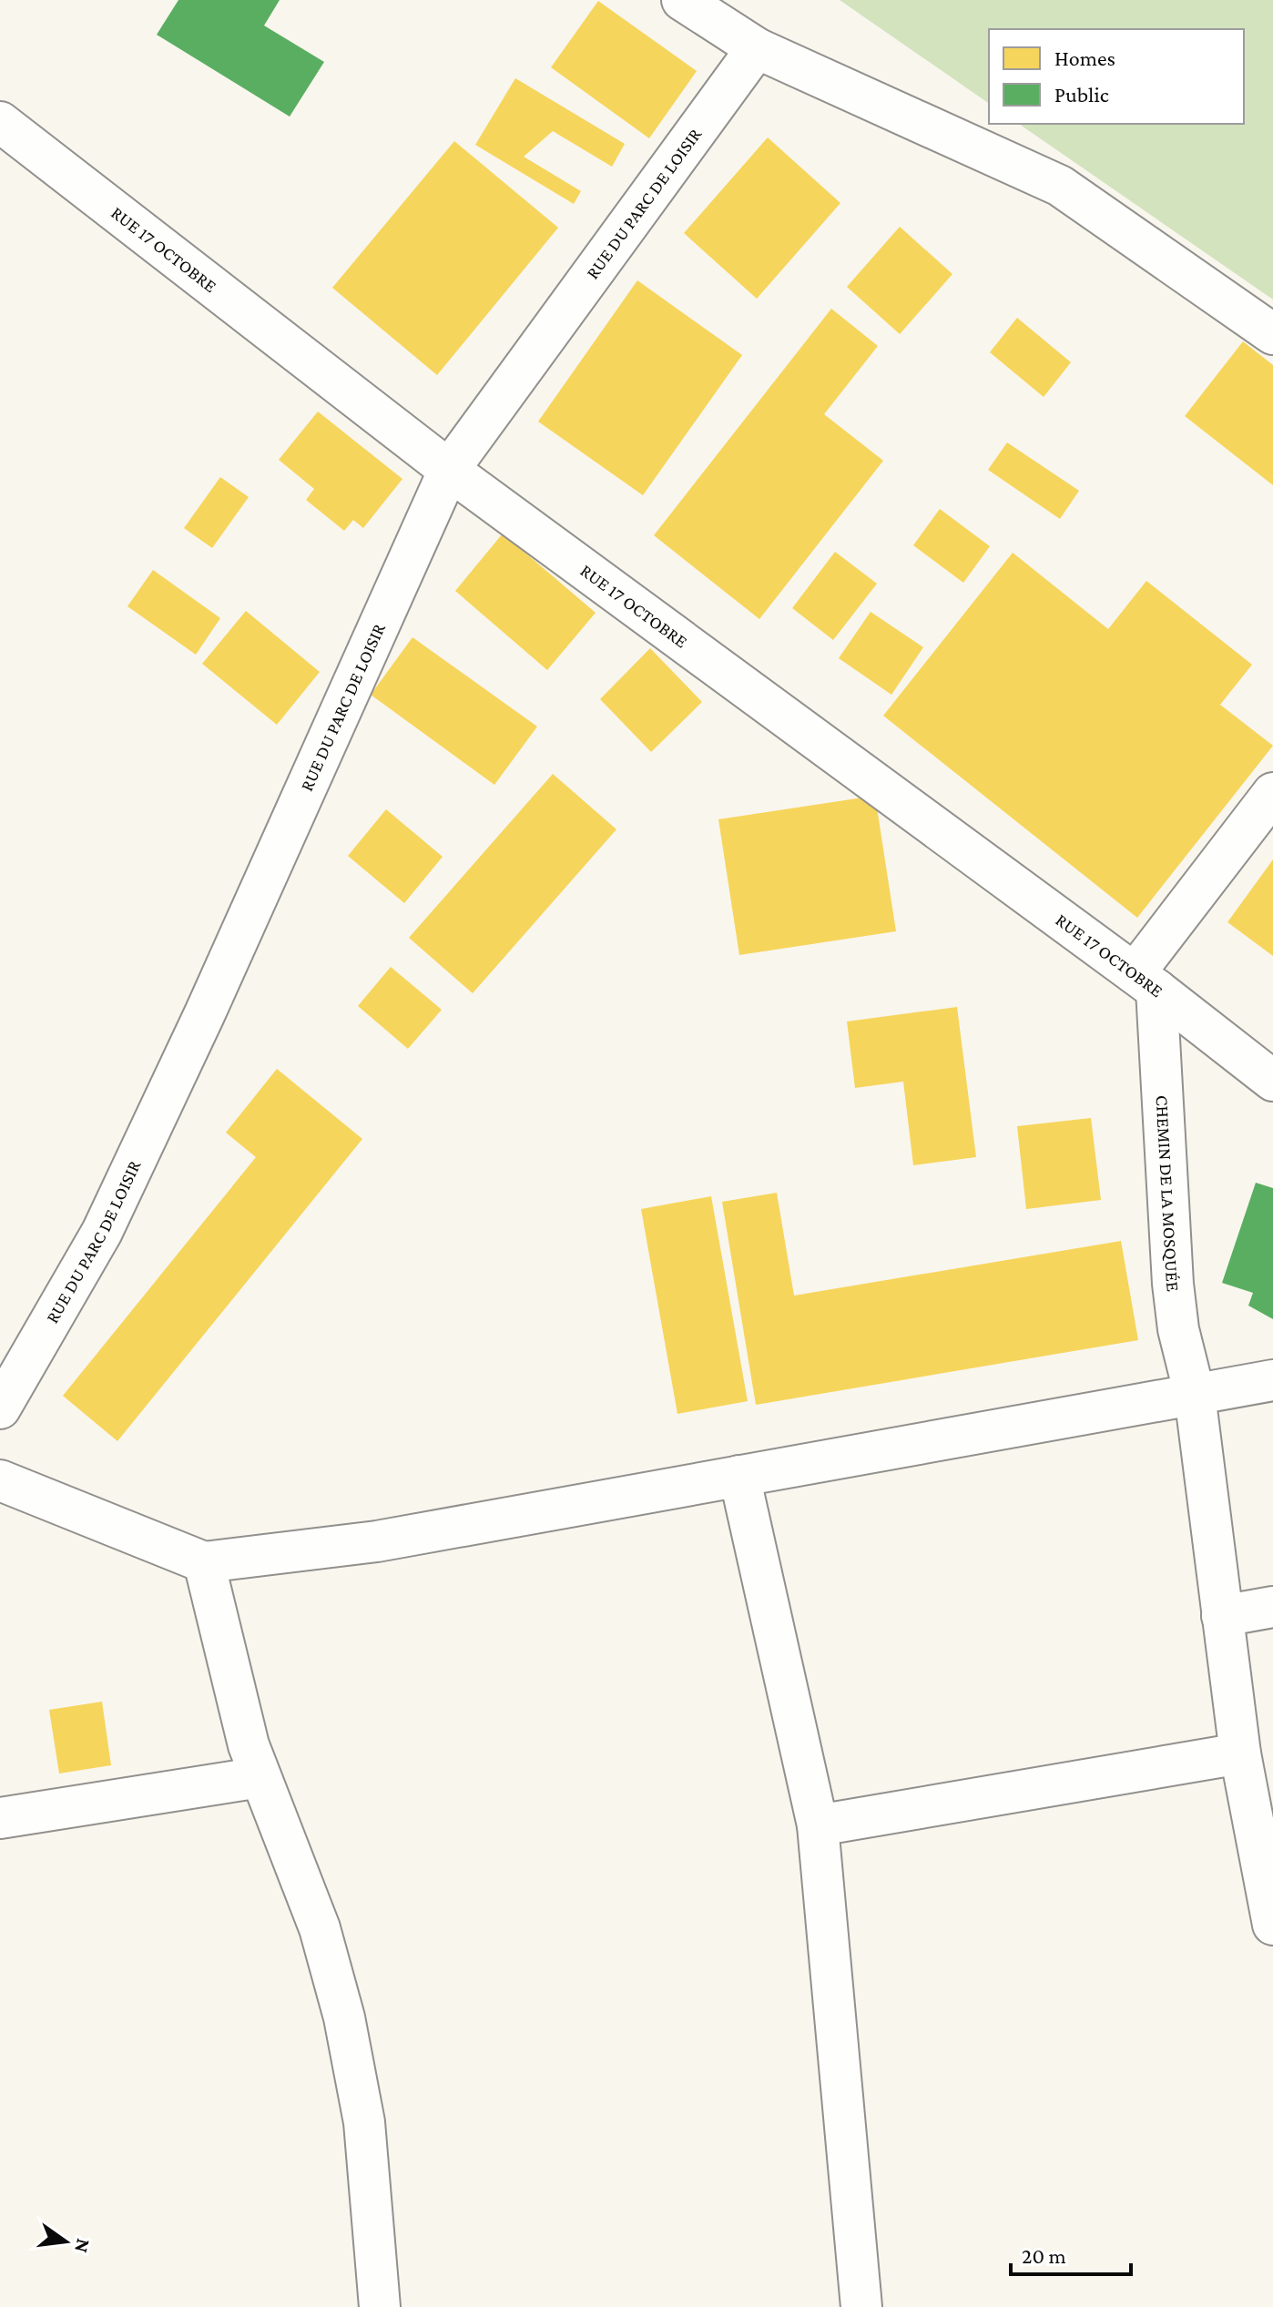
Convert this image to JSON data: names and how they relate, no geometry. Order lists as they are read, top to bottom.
{
  "streets": {
    "street": ["RUE DU PARC DE LOISIR", "RUE 17 OCTOBRE", "CHEMIN DE LA MOSQUÉE"]
  },
  "crossings": [
    ["RUE DU PARC DE LOISIR", "RUE 17 OCTOBRE"],
    ["RUE 17 OCTOBRE", "CHEMIN DE LA MOSQUÉE"]
  ],
  "legend": ["Homes", "Public"],
  "scale_bar": "20 m",
  "north": "right"
}
